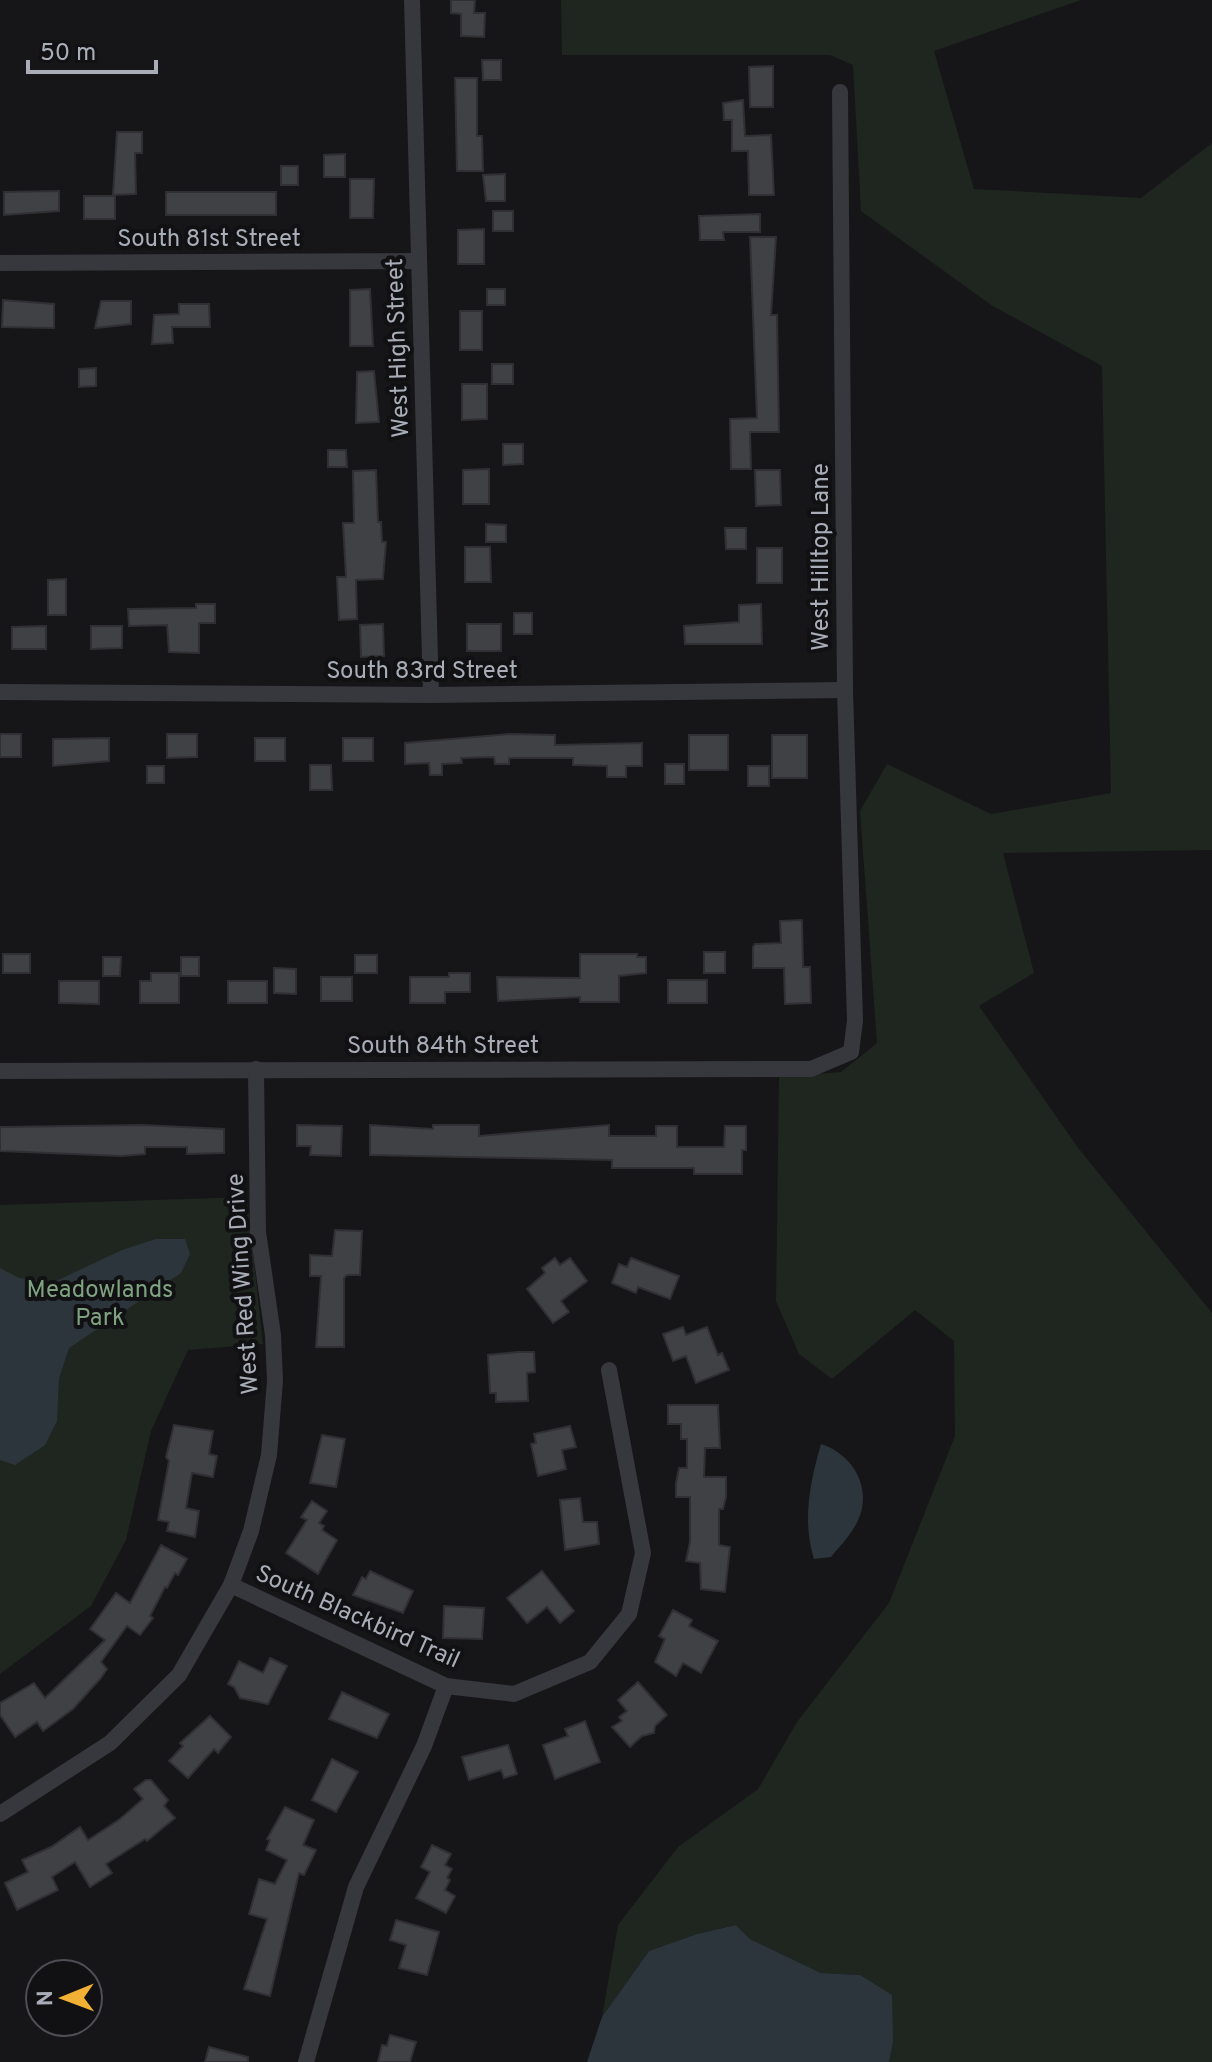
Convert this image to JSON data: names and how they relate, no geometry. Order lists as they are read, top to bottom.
{
  "streets": {
    "street": [
      "South 81st Street",
      "West High Street",
      "West Hilltop Lane",
      "South 83rd Street",
      "South 84th Street",
      "West Red Wing Drive",
      "South Blackbird Trail"
    ]
  },
  "crossings": [
    ["South 81st Street", "West High Street"],
    ["West High Street", "South 83rd Street"],
    ["West Hilltop Lane", "South 83rd Street"],
    ["West Hilltop Lane", "South 84th Street"],
    ["South 84th Street", "West Red Wing Drive"],
    ["West Red Wing Drive", "South Blackbird Trail"]
  ],
  "parks": ["Meadowlands Park"],
  "scale_bar": "50 m",
  "north": "left"
}
